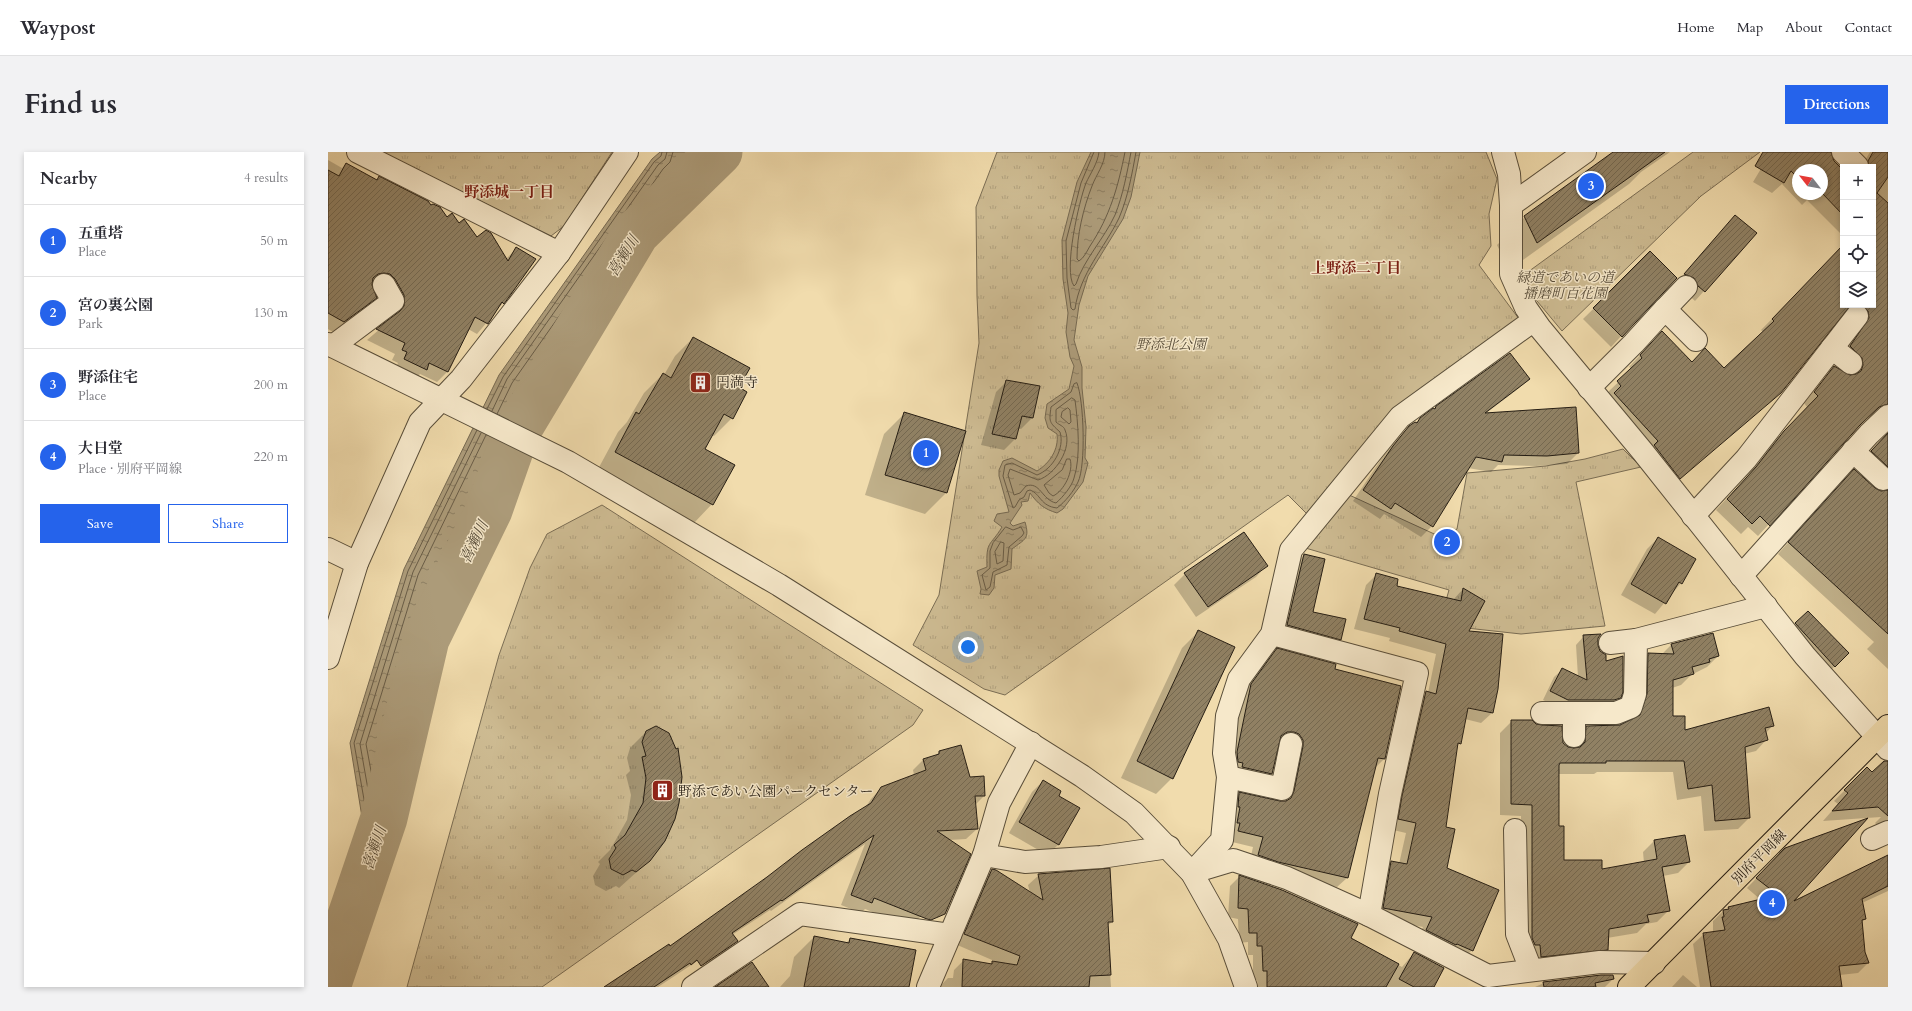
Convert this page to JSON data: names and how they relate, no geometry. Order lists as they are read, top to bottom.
{
  "streets": {
    "main road": ["別府平岡線"]
  },
  "districts": ["野添城一丁目", "上野添二丁目"],
  "water": ["喜瀬川"],
  "parks": ["緑道であいの道 播磨町百花園", "野添北公園"],
  "places": {
    "building": ["円満寺", "野添であい公園パークセンター"]
  },
  "north": "top left",
  "page": {
    "header": "Waypost",
    "nav": [
      "Home",
      "Map",
      "About",
      "Contact"
    ],
    "title": "Find us",
    "buttons": [
      "Directions",
      ["Save", "Share"]
    ],
    "heading": ["Nearby", "4 results"],
    "map_buttons": ["+", "−"],
    "pins": [
      "3",
      "1",
      "2",
      "4"
    ],
    "list": [
      {
        "mark": "1",
        "name": "五重塔",
        "note": "Place",
        "value": "50 m"
      },
      {
        "mark": "2",
        "name": "宮の裏公園",
        "note": "Park",
        "value": "130 m"
      },
      {
        "mark": "3",
        "name": "野添住宅",
        "note": "Place",
        "value": "200 m"
      },
      {
        "mark": "4",
        "name": "大日堂",
        "note": "Place · 別府平岡線",
        "value": "220 m"
      }
    ]
  }
}
